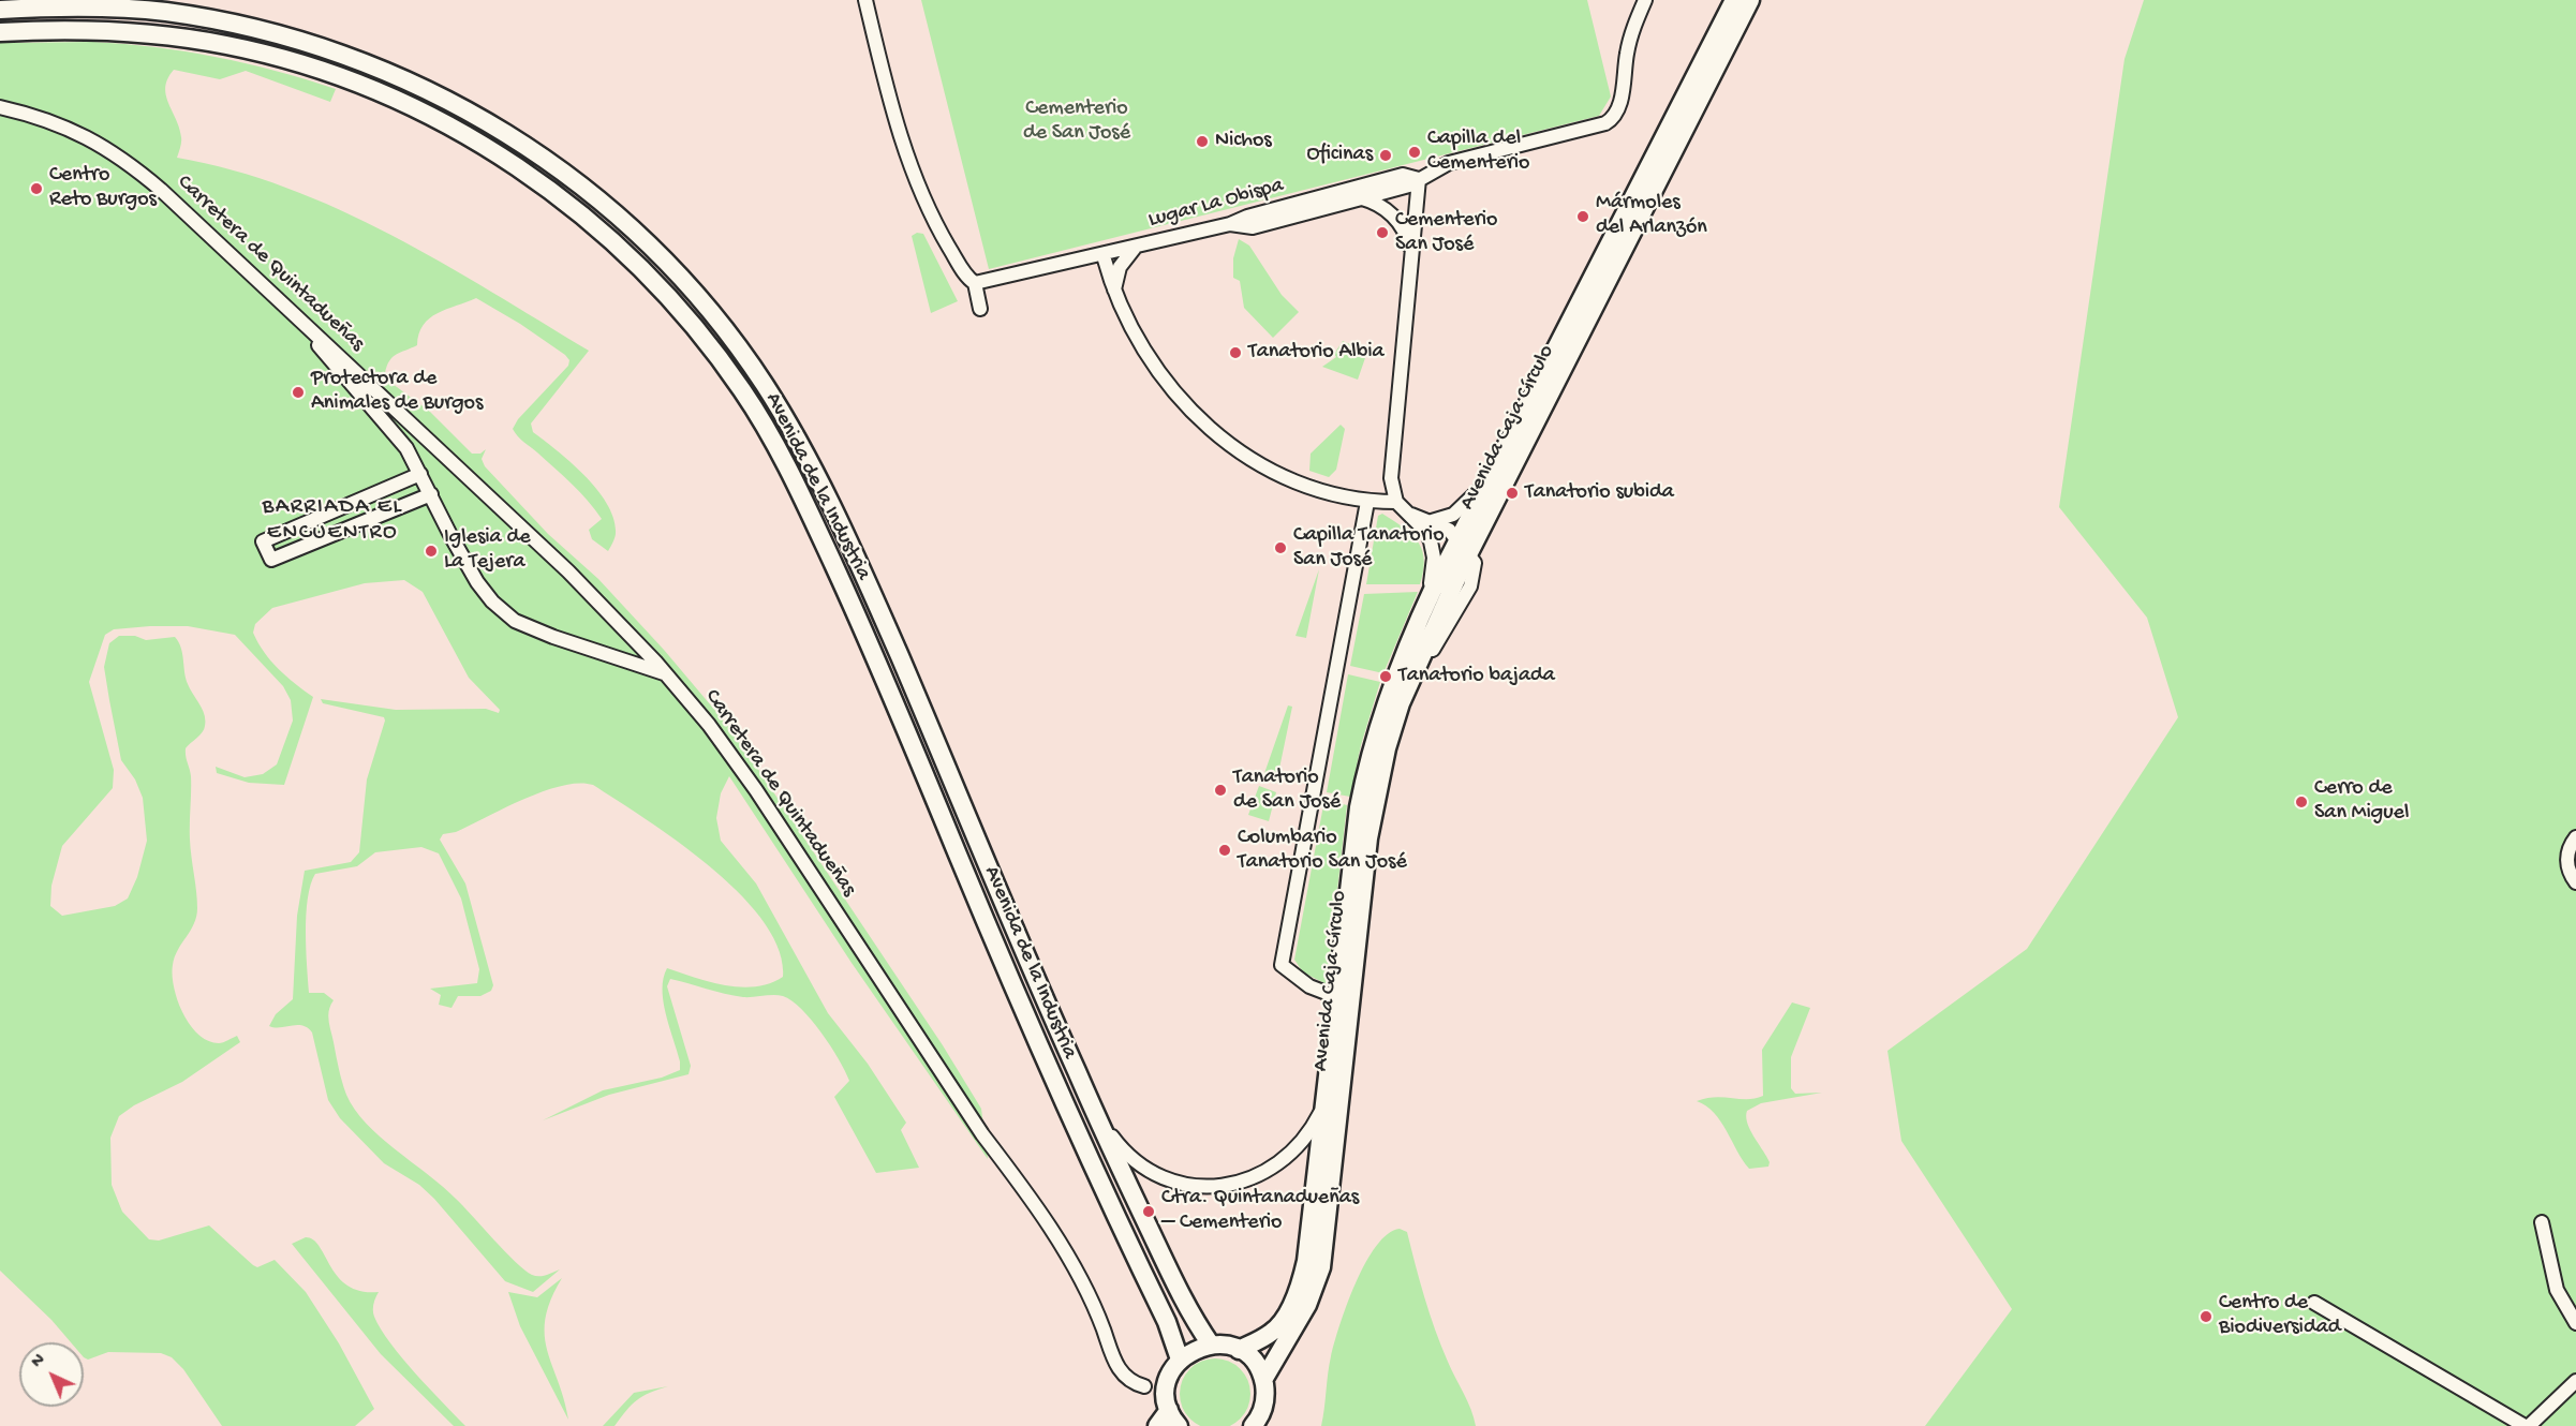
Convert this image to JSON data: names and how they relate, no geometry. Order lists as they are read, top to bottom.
{
  "streets": {
    "main road": ["Avenida Caja Círculo", "Avenida de la Industria"],
    "street": ["Lugar La Obispa", "Carretera de Quintadueñas"]
  },
  "crossings": [
    ["Avenida Caja Círculo", "Avenida de la Industria"]
  ],
  "districts": ["BARRIADA EL ENCUENTRO"],
  "parks": ["Cementerio de San José"],
  "places": [
    "Nichos",
    "Capilla del Cementerio",
    "Oficinas",
    "Centro Reto Burgos",
    "Mármoles del Arlanzón",
    "Cementerio San José",
    "Tanatorio Albia",
    "Protectora de Animales de Burgos",
    "Tanatorio subida",
    "Capilla Tanatorio San José",
    "Iglesia de La Tejera",
    "Tanatorio bajada",
    "Tanatorio de San José",
    "Cerro de San Miguel",
    "Columbario Tanatorio San José",
    "Ctra. Quintanadueñas – Cementerio",
    "Centro de Biodiversidad"
  ],
  "north": "top left"
}
